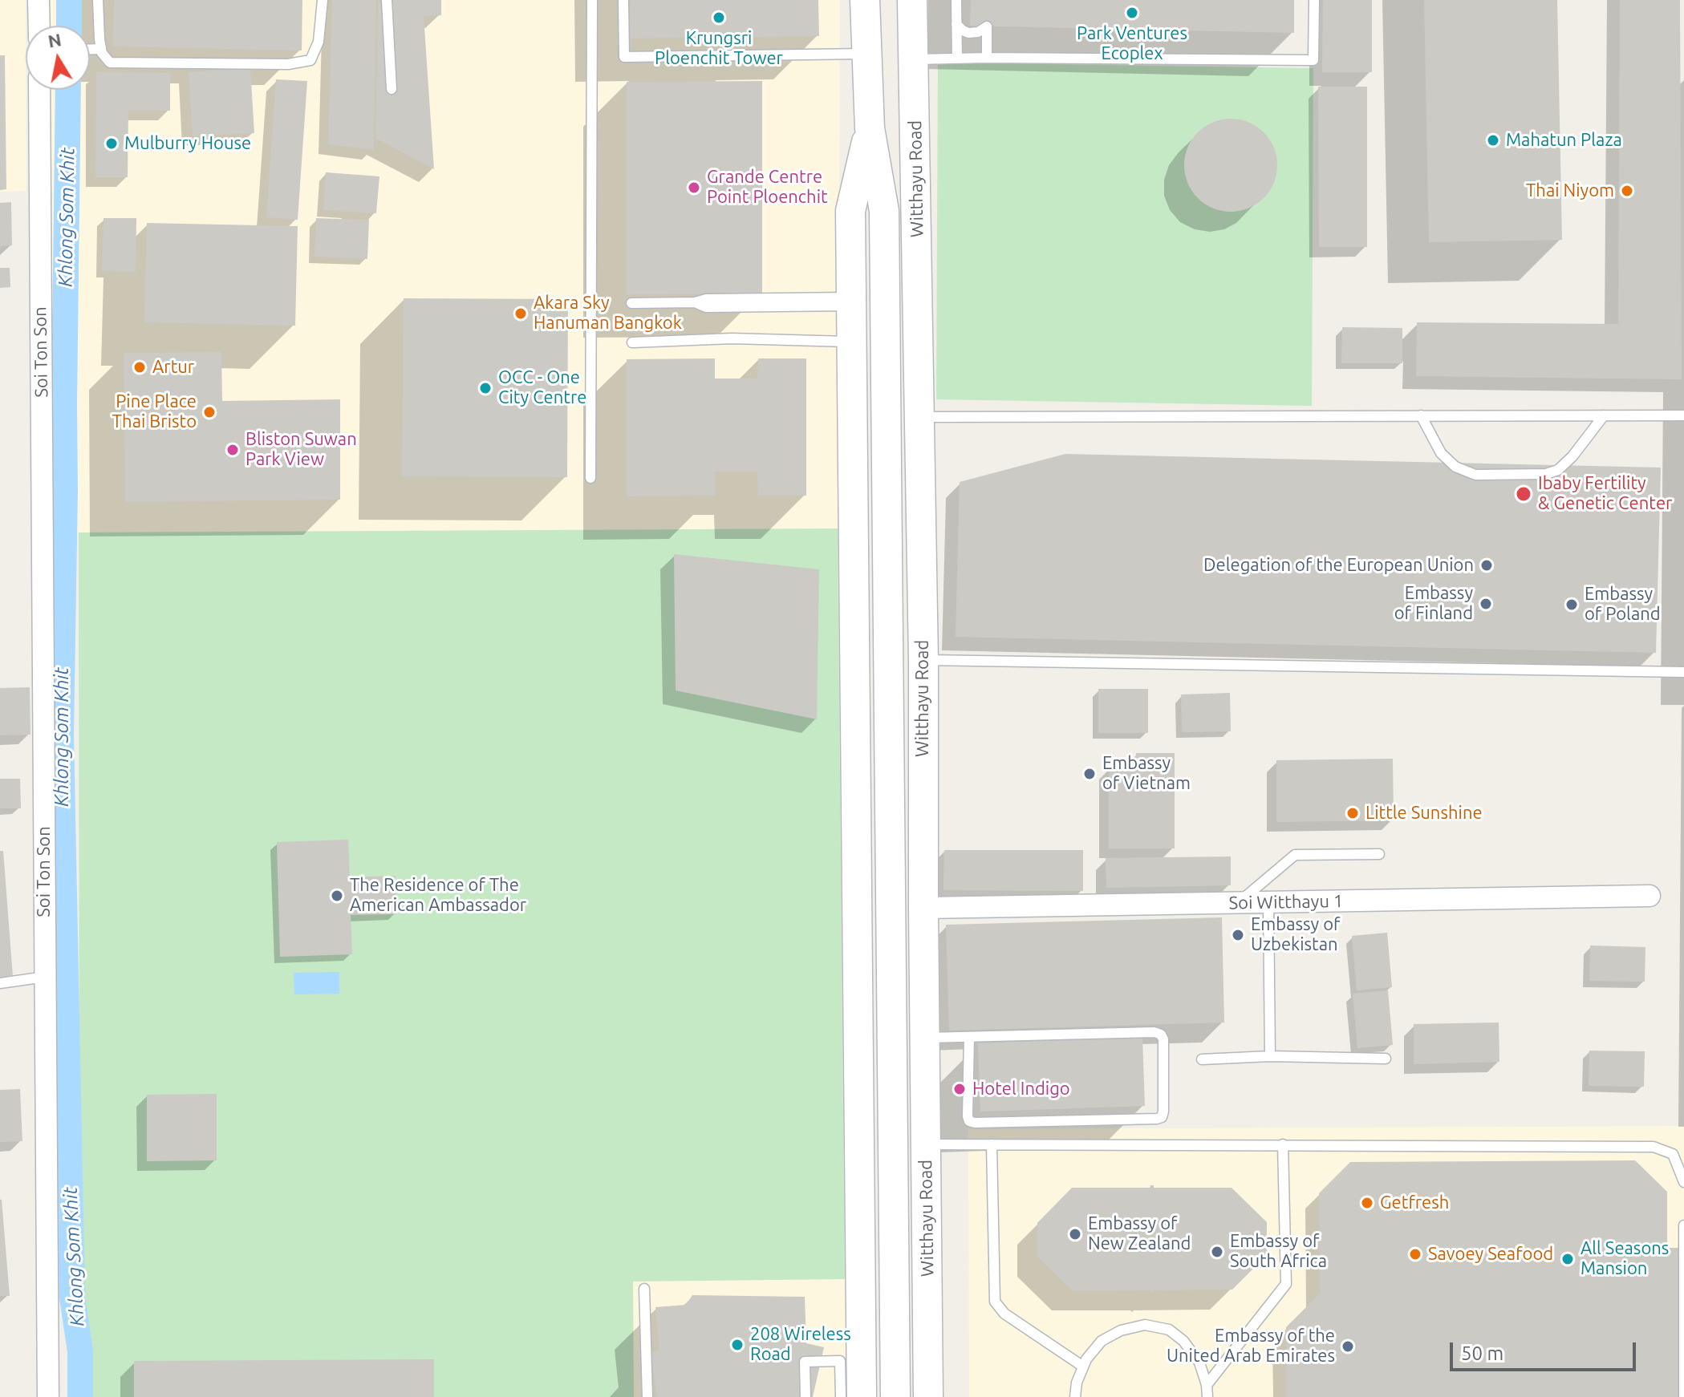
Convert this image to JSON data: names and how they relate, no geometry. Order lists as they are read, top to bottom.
{
  "streets": {
    "main road": ["Witthayu Road"],
    "street": ["Soi Ton Son", "Soi Witthayu 1"]
  },
  "crossings": [
    ["Witthayu Road", "Soi Witthayu 1"]
  ],
  "water": ["Khlong Som Khit"],
  "places": [
    "Park Ventures Ecoplex",
    "Krungsri Ploenchit Tower",
    "Mahatun Plaza",
    "Mulburry House",
    "Grande Centre Point Ploenchit",
    "Thai Niyom",
    "Akara Sky Hanuman Bangkok",
    "Artur",
    "OCC - One City Centre",
    "Pine Place Thai Bristo",
    "Bliston Suwan Park View",
    "Ibaby Fertility & Genetic Center",
    "Delegation of the European Union",
    "Embassy of Finland",
    "Embassy of Poland",
    "Embassy of Vietnam",
    "Little Sunshine",
    "The Residence of The American Ambassador",
    "Embassy of Uzbekistan",
    "Hotel Indigo",
    "Getfresh",
    "Embassy of New Zealand",
    "Embassy of South Africa",
    "Savoey Seafood",
    "All Seasons Mansion",
    "208 Wireless Road",
    "Embassy of the United Arab Emirates"
  ],
  "scale_bar": "50 m",
  "north": "top"
}
